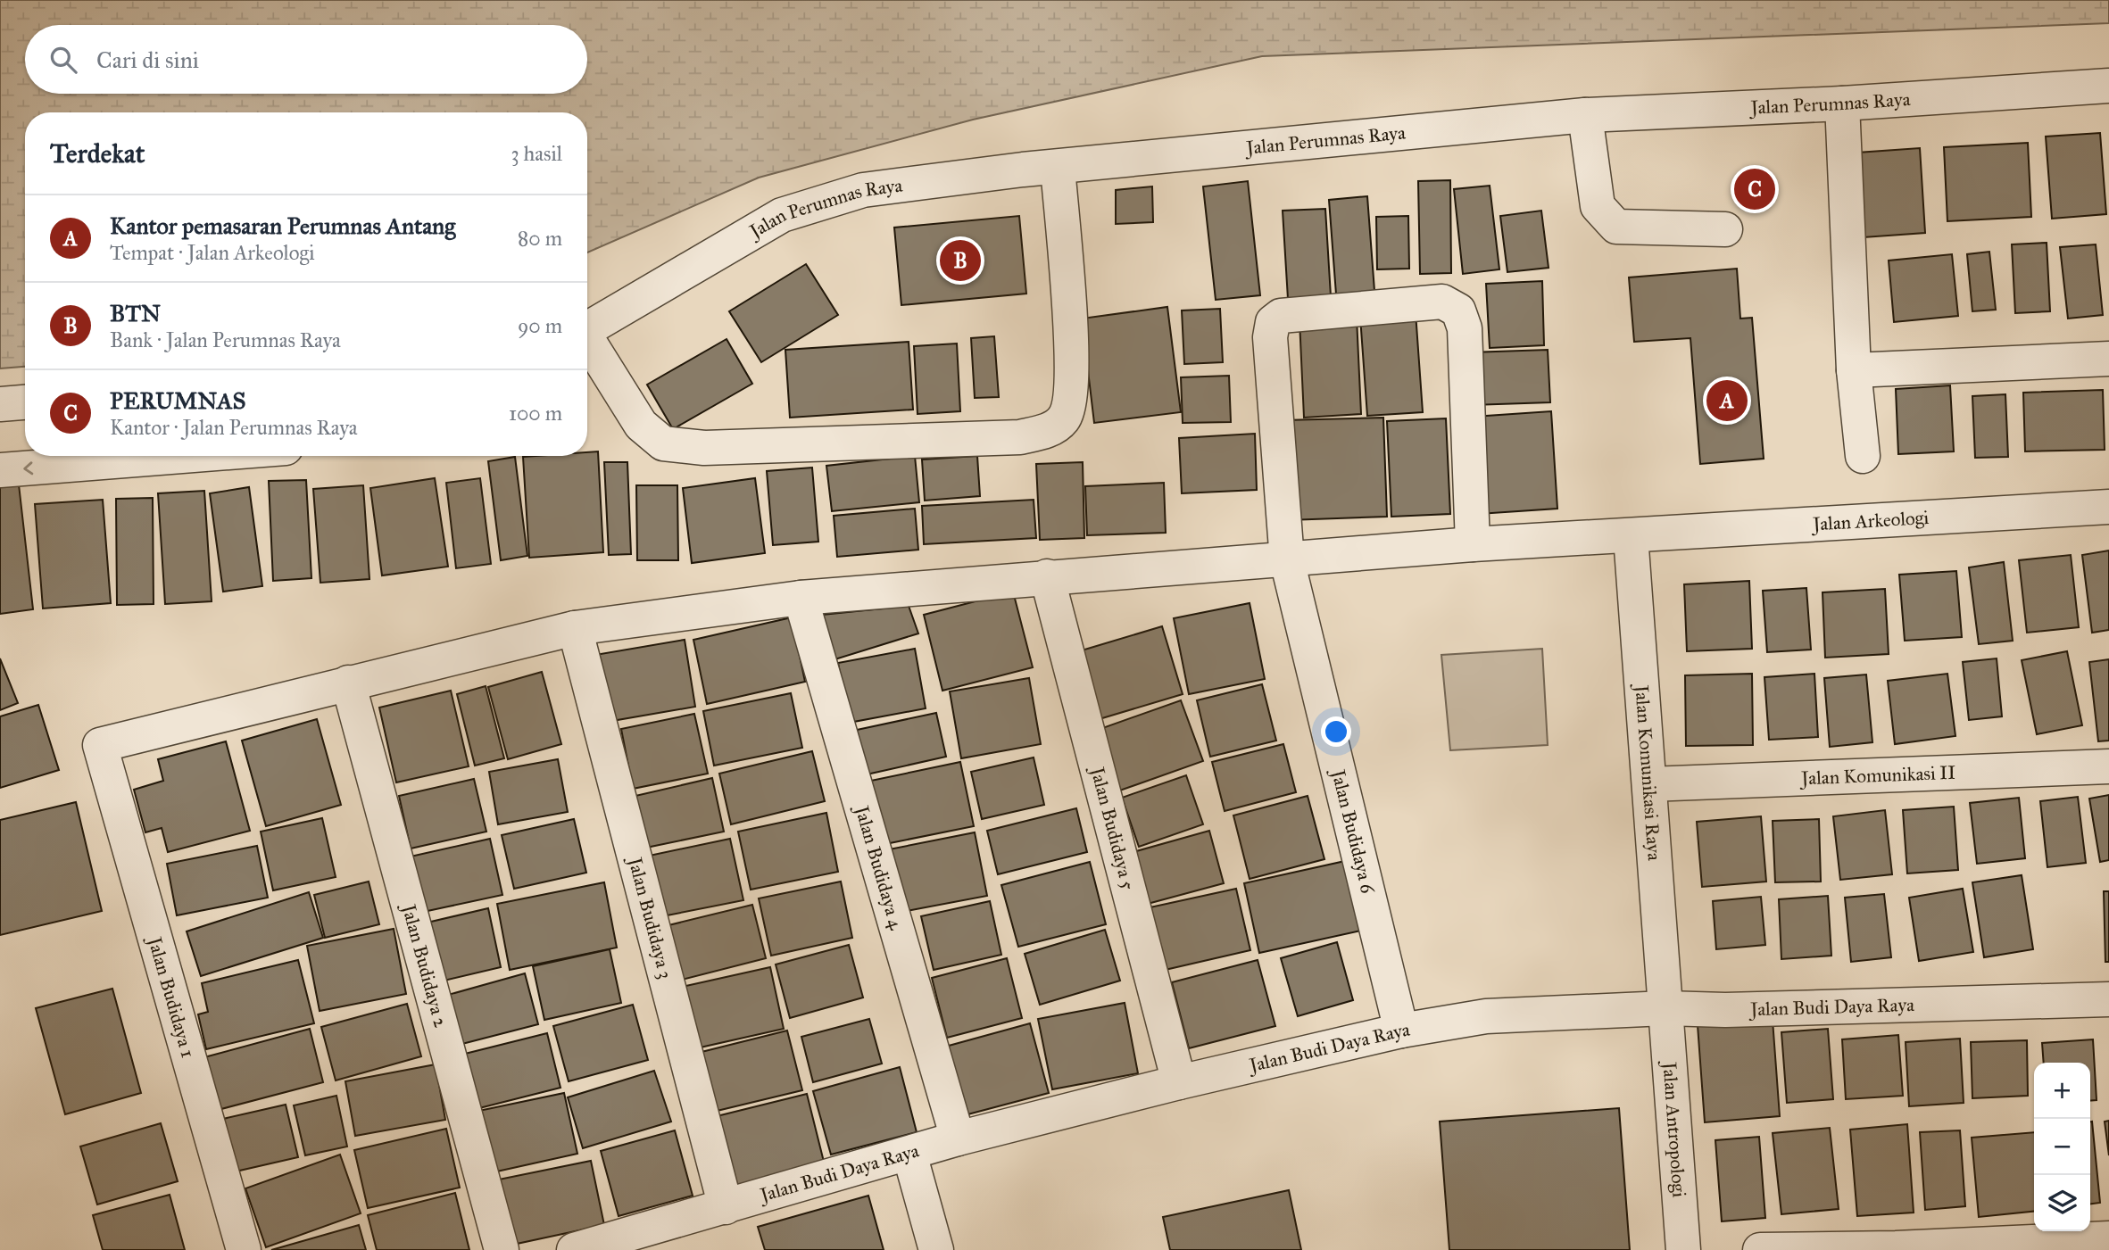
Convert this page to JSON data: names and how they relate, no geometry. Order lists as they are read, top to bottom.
{
  "streets": {
    "street": [
      "Jalan Perumnas Raya",
      "Jalan Arkeologi",
      "Jalan Komunikasi Raya",
      "Jalan Komunikasi II",
      "Jalan Budidaya 5",
      "Jalan Budidaya 6",
      "Jalan Budidaya 4",
      "Jalan Budidaya 3",
      "Jalan Budidaya 2",
      "Jalan Budidaya 1",
      "Jalan Budi Daya Raya",
      "Jalan Antropologi"
    ]
  },
  "crossings": [
    ["Jalan Arkeologi", "Jalan Komunikasi Raya"],
    ["Jalan Arkeologi", "Jalan Budidaya 5"],
    ["Jalan Arkeologi", "Jalan Budidaya 6"],
    ["Jalan Arkeologi", "Jalan Budidaya 4"],
    ["Jalan Arkeologi", "Jalan Budidaya 3"],
    ["Jalan Arkeologi", "Jalan Budidaya 2"],
    ["Jalan Arkeologi", "Jalan Budidaya 1"],
    ["Jalan Komunikasi Raya", "Jalan Komunikasi II"],
    ["Jalan Komunikasi Raya", "Jalan Budi Daya Raya"],
    ["Jalan Komunikasi Raya", "Jalan Antropologi"],
    ["Jalan Budidaya 5", "Jalan Budi Daya Raya"],
    ["Jalan Budidaya 6", "Jalan Budi Daya Raya"],
    ["Jalan Budidaya 4", "Jalan Budi Daya Raya"],
    ["Jalan Budidaya 3", "Jalan Budi Daya Raya"],
    ["Jalan Budi Daya Raya", "Jalan Antropologi"]
  ],
  "page": {
    "search": "Cari di sini",
    "heading": ["Terdekat", "3 hasil"],
    "pins": ["C", "B", "A"],
    "list": [
      {
        "mark": "A",
        "name": "Kantor pemasaran Perumnas Antang",
        "note": "Tempat · Jalan Arkeologi",
        "value": "80 m"
      },
      {
        "mark": "B",
        "name": "BTN",
        "note": "Bank · Jalan Perumnas Raya",
        "value": "90 m"
      },
      {
        "mark": "C",
        "name": "PERUMNAS",
        "note": "Kantor · Jalan Perumnas Raya",
        "value": "100 m"
      }
    ],
    "map_buttons": ["+", "−"]
  }
}
